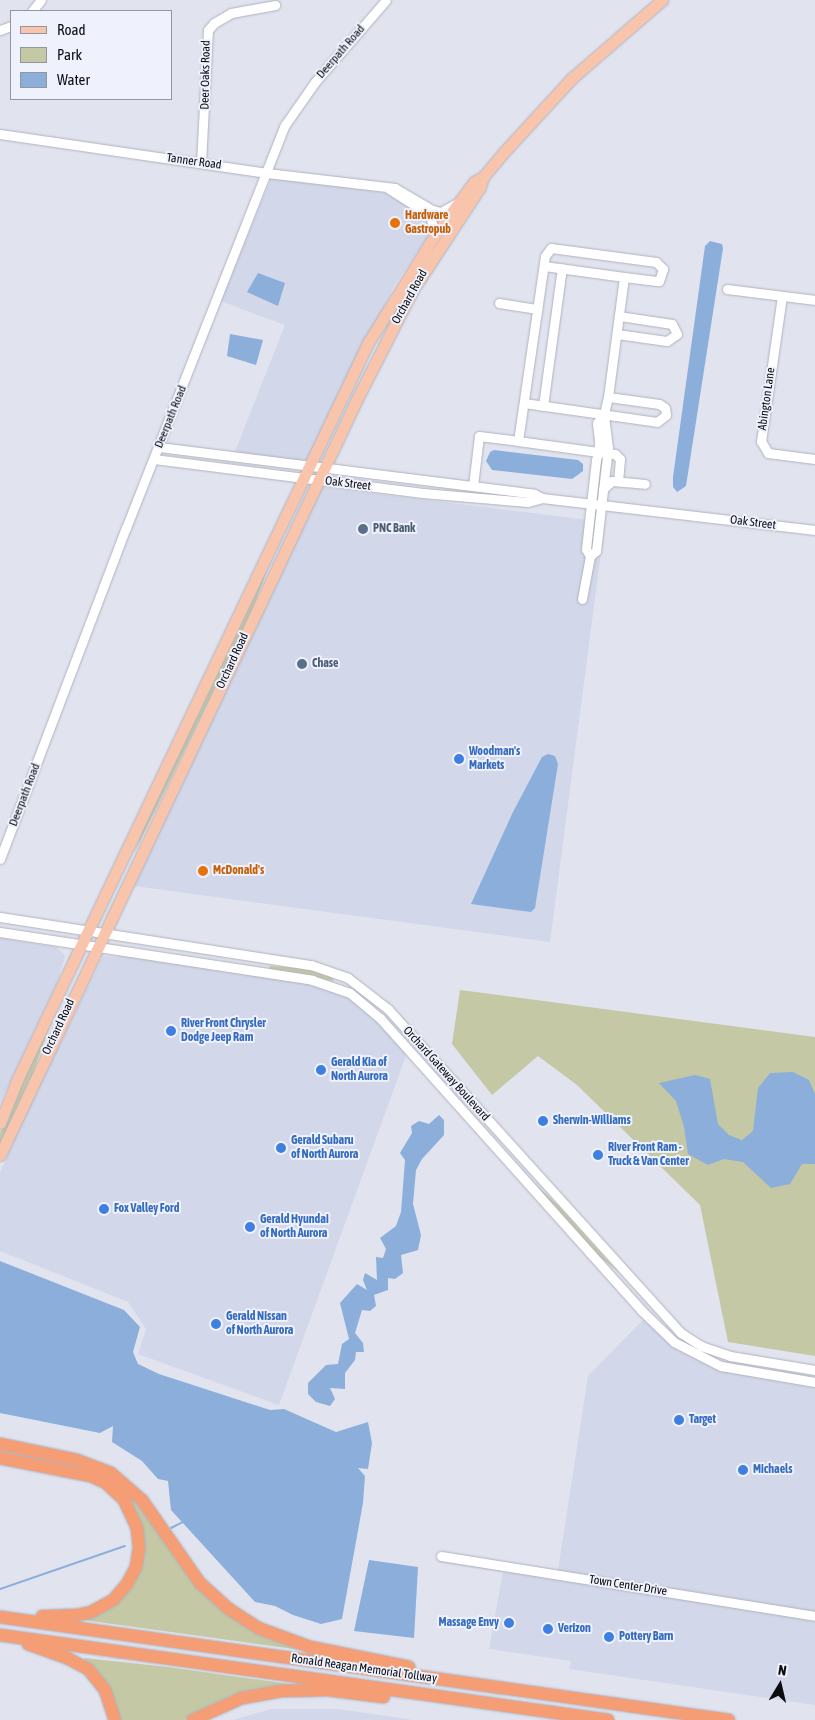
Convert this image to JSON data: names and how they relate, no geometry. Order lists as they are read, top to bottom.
{
  "streets": {
    "highway": ["Ronald Reagan Memorial Tollway"],
    "main road": ["Orchard Road"],
    "street": [
      "Deerpath Road",
      "Deer Oaks Road",
      "Tanner Road",
      "Abington Lane",
      "Oak Street",
      "Orchard Gateway Boulevard",
      "Town Center Drive"
    ]
  },
  "crossings": [
    ["Deerpath Road", "Tanner Road"],
    ["Deerpath Road", "Oak Street"],
    ["Deer Oaks Road", "Tanner Road"],
    ["Tanner Road", "Orchard Road"],
    ["Orchard Road", "Oak Street"],
    ["Orchard Road", "Orchard Gateway Boulevard"]
  ],
  "places": [
    "Hardware Gastropub",
    "PNC Bank",
    "Chase",
    "Woodman's Markets",
    "McDonald's",
    "River Front Chrysler Dodge Jeep Ram",
    "Gerald Kia of North Aurora",
    "Sherwin-Williams",
    "Gerald Subaru of North Aurora",
    "River Front Ram - Truck & Van Center",
    "Fox Valley Ford",
    "Gerald Hyundai of North Aurora",
    "Gerald Nissan of North Aurora",
    "Target",
    "Michaels",
    "Massage Envy",
    "Verizon",
    "Pottery Barn"
  ],
  "legend": ["Road", "Park", "Water"],
  "north": "top"
}
